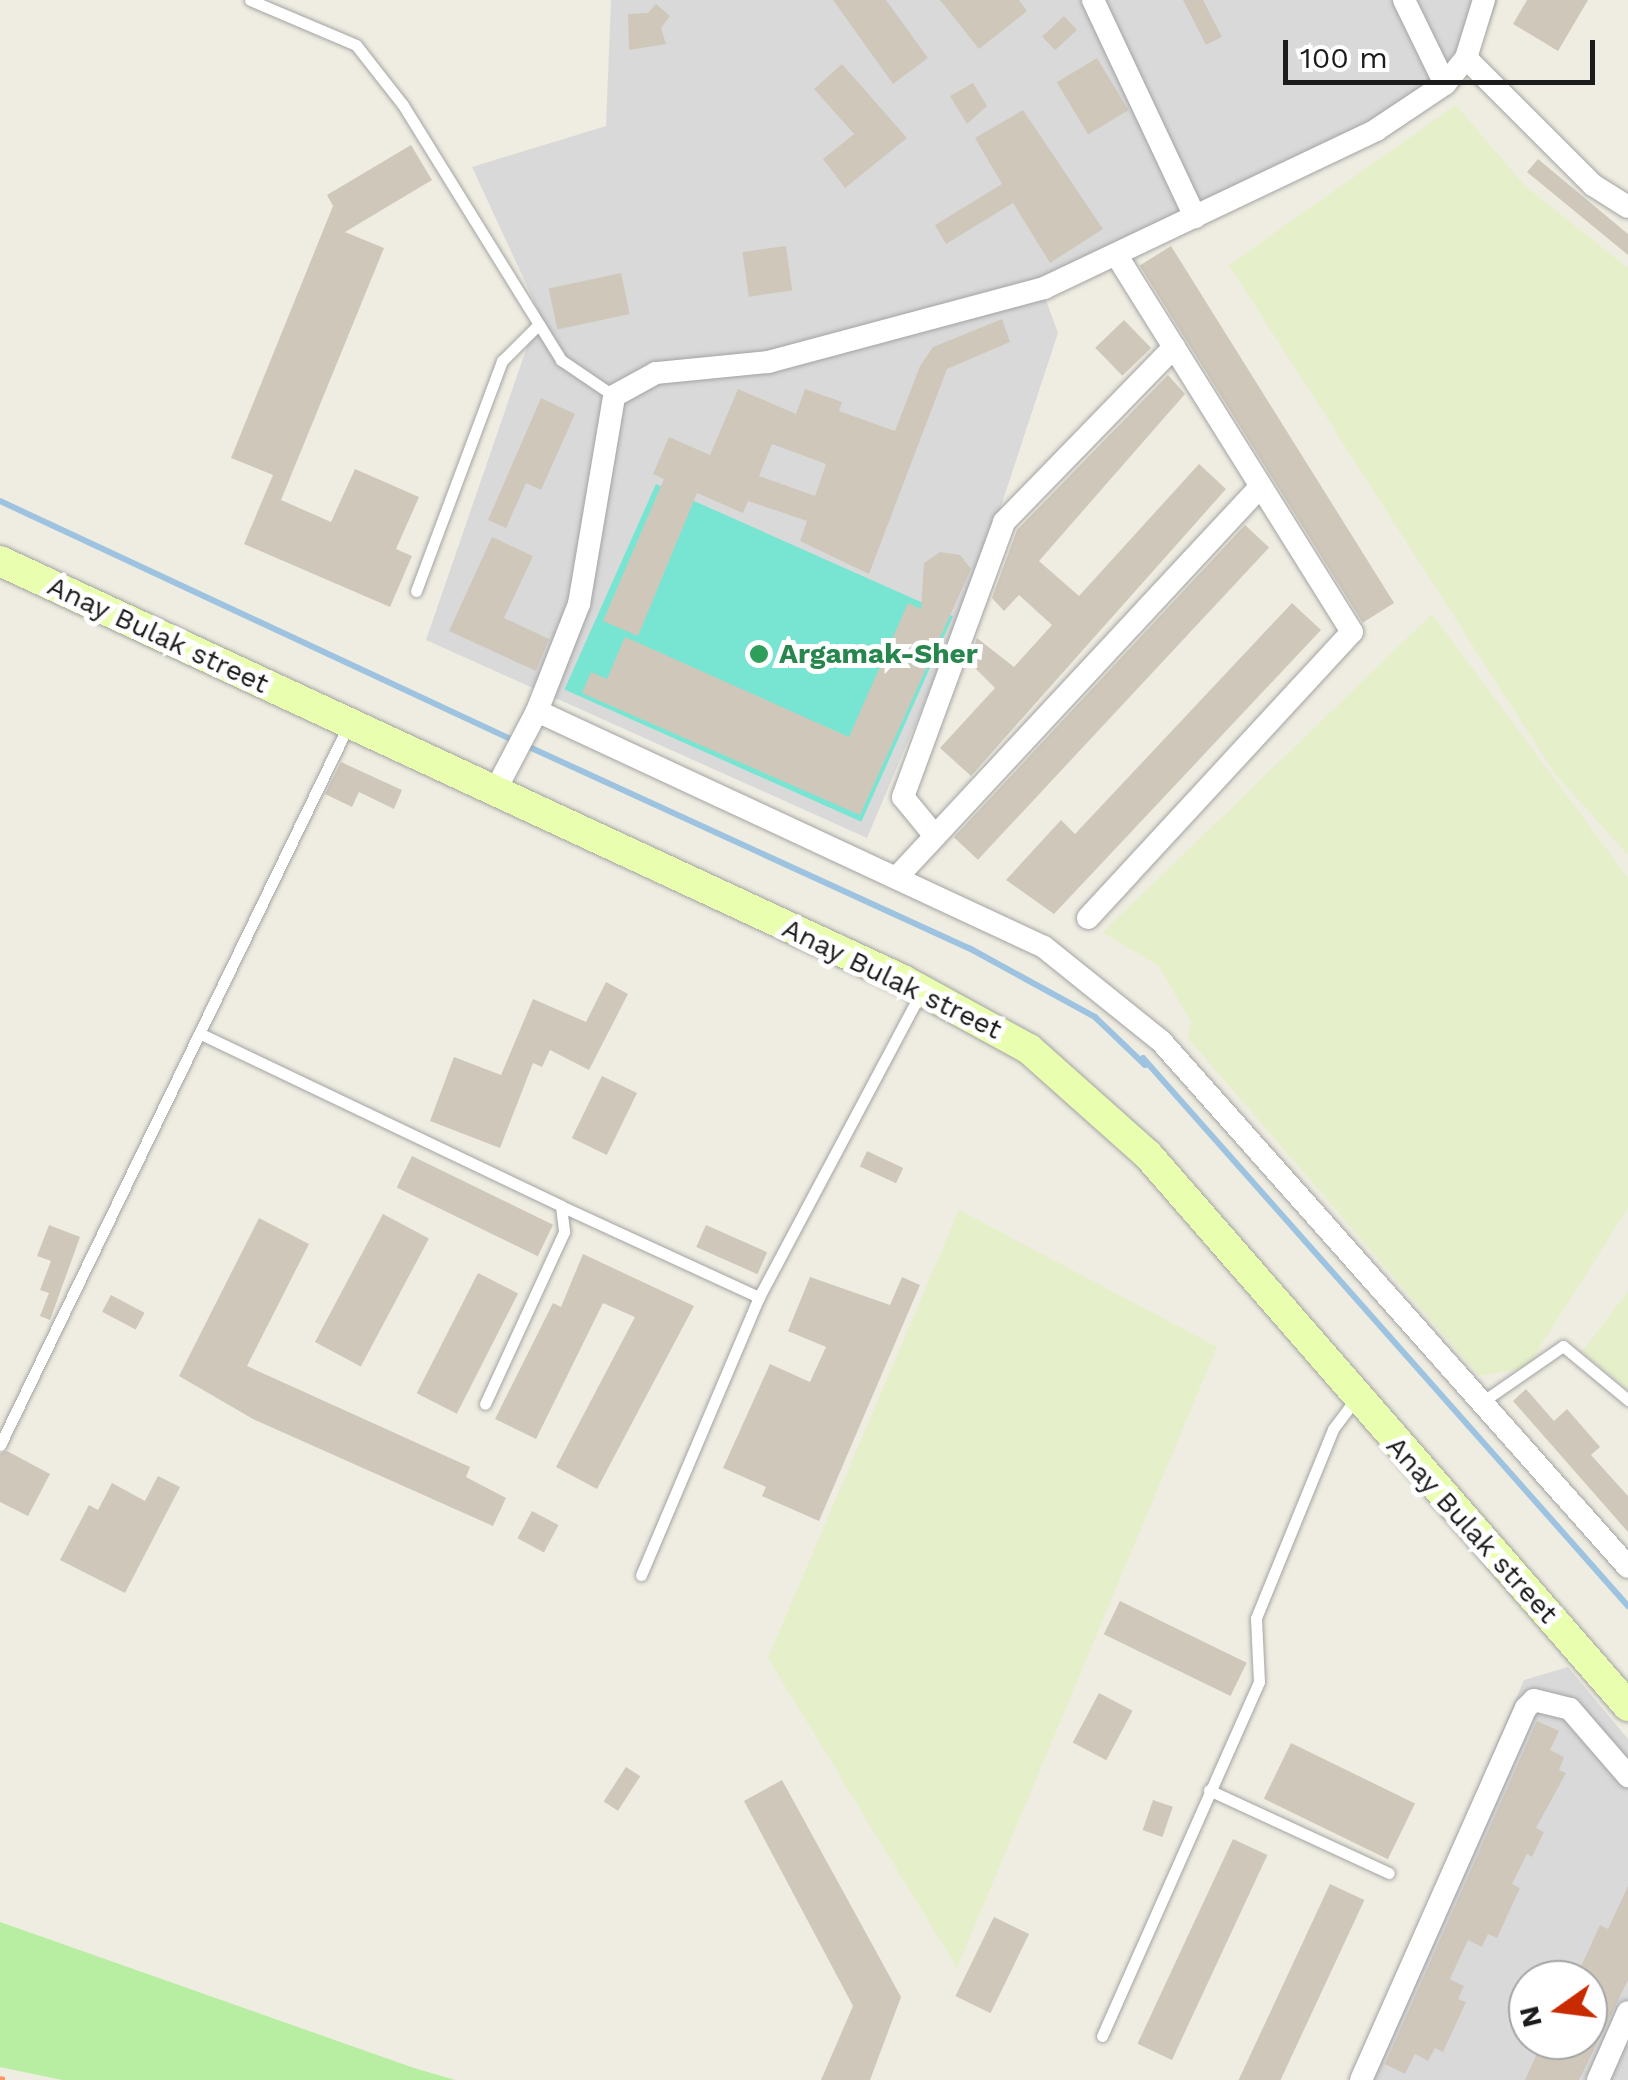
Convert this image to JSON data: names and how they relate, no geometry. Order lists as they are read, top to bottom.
{
  "streets": {
    "main road": ["Anay Bulak street"]
  },
  "places": ["Argamak-Sher"],
  "scale_bar": "100 m",
  "north": "left"
}
